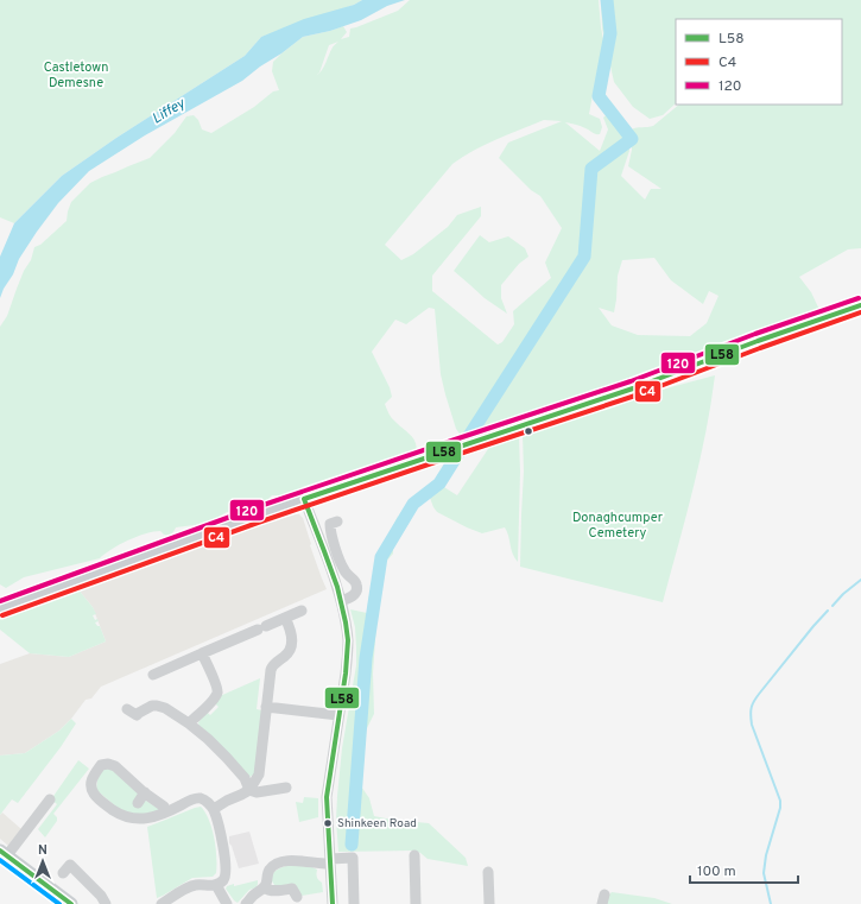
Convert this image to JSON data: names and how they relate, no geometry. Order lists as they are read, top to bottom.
{
  "water": ["Liffey"],
  "parks": ["Castletown Demesne", "Donaghcumper Cemetery"],
  "places": ["Shinkeen Road"],
  "lines": ["transit line 120", "transit line L58", "transit line C4"],
  "legend": ["L58", "C4", "120"],
  "scale_bar": "100 m",
  "north": "top"
}
